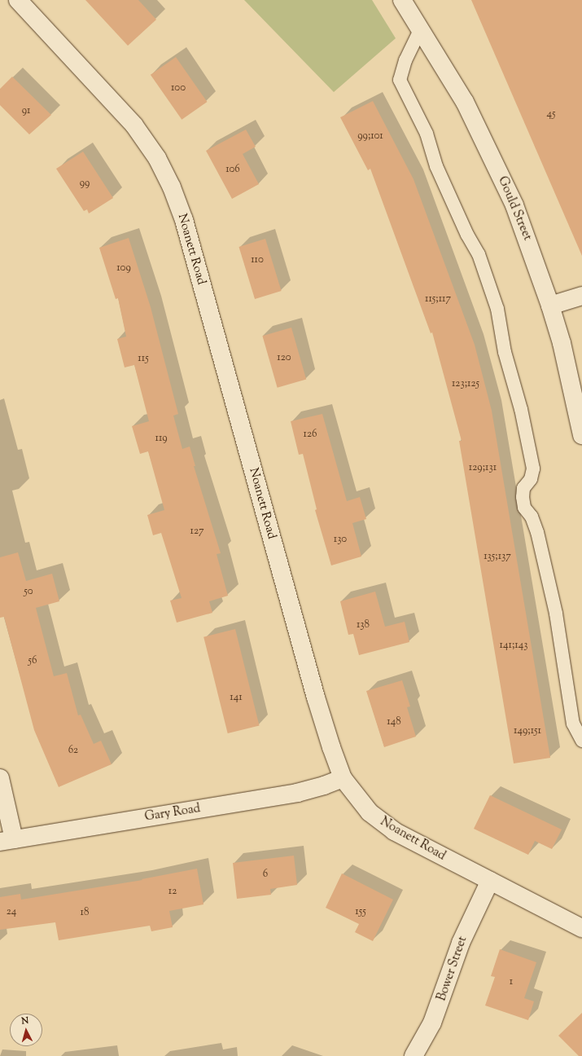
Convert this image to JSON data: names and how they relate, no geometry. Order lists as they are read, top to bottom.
{
  "streets": {
    "street": [
      "Gould Street",
      "Noanett Road",
      "Gary Road",
      "Bower Street"
    ]
  },
  "crossings": [
    ["Noanett Road", "Gary Road"],
    ["Noanett Road", "Bower Street"]
  ],
  "house_numbers": [
    "100",
    "91",
    "45",
    "99;101",
    "106",
    "99",
    "110",
    "109",
    "115;117",
    "120",
    "115",
    "123;125",
    "126",
    "119",
    "129;131",
    "127",
    "130",
    "135;137",
    "50",
    "138",
    "141;143",
    "56",
    "141",
    "148",
    "149;151",
    "62",
    "6",
    "12",
    "24",
    "155",
    "18",
    "1"
  ],
  "north": "top"
}
